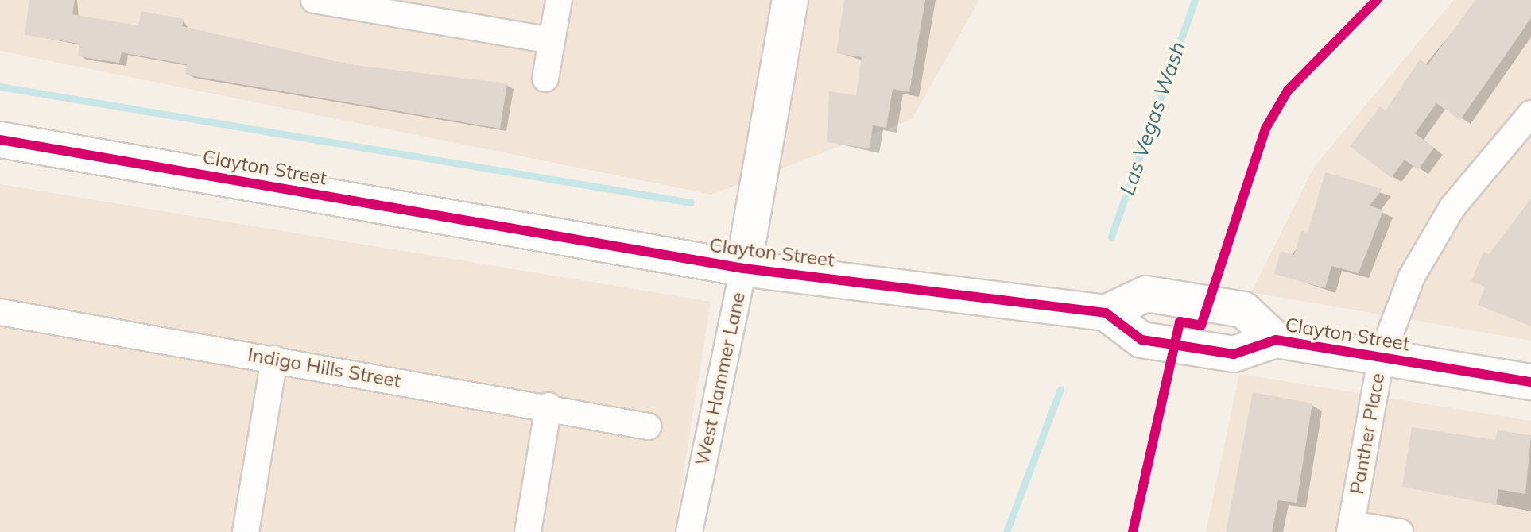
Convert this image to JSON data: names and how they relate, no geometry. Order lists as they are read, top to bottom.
{
  "streets": {
    "street": [
      "Clayton Street",
      "Indigo Hills Street",
      "West Hammer Lane",
      "Panther Place"
    ]
  },
  "crossings": [
    ["Clayton Street", "West Hammer Lane"],
    ["Clayton Street", "Panther Place"]
  ],
  "water": ["Las Vegas Wash"]
}
